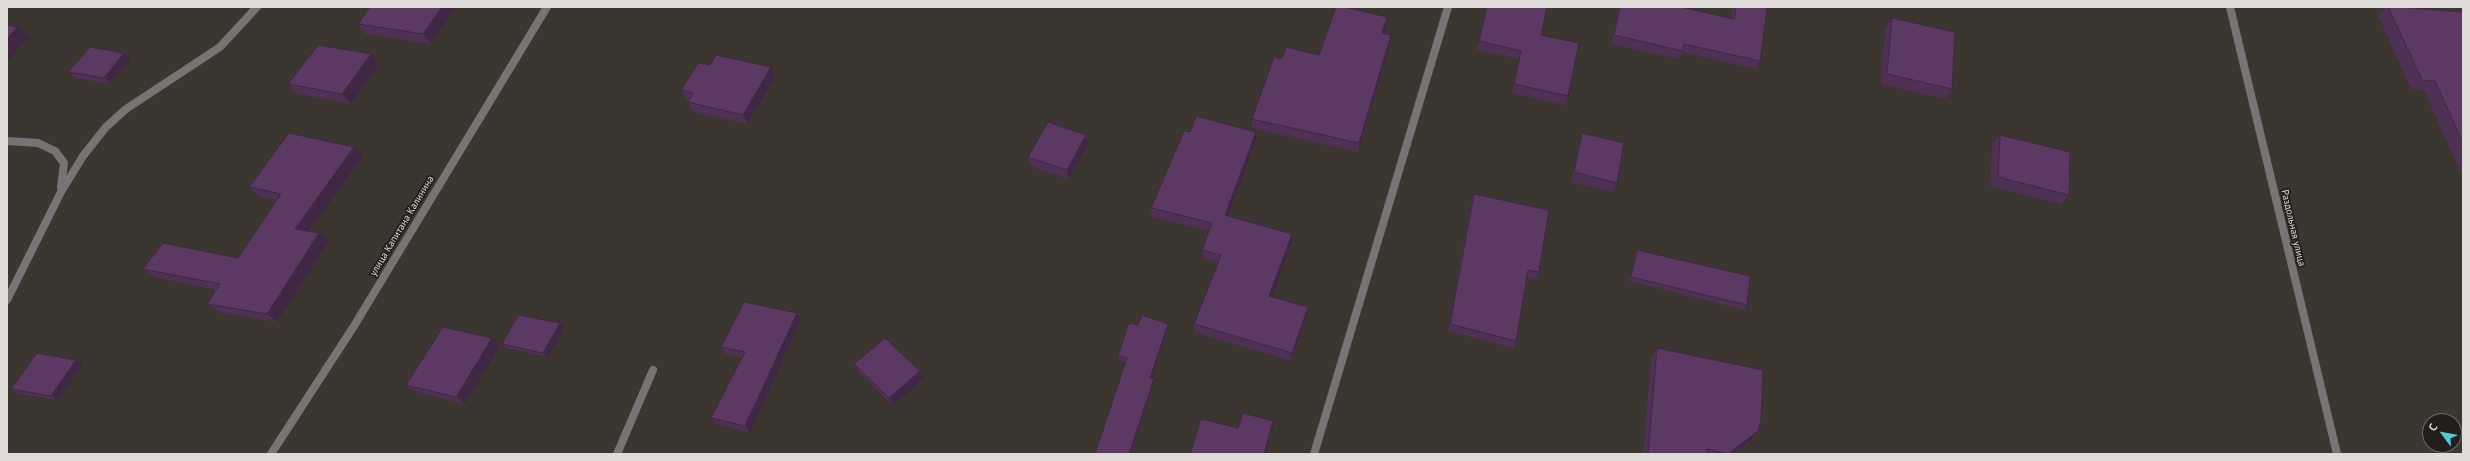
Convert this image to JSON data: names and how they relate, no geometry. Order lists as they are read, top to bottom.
{
  "streets": {
    "street": ["улица Капитана Калинина", "Раздольная улица"]
  },
  "north": "top left"
}
